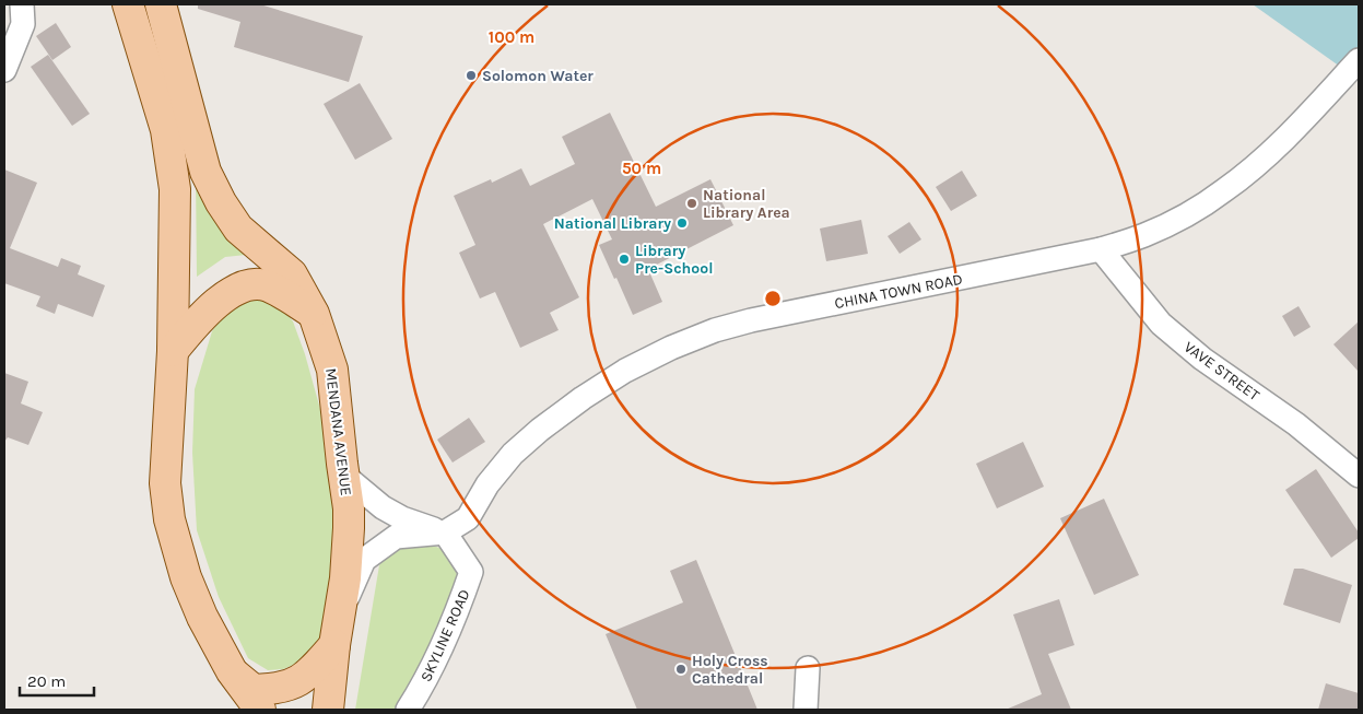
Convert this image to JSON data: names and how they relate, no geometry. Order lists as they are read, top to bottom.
{
  "streets": {
    "main road": ["MENDANA AVENUE"],
    "street": ["CHINA TOWN ROAD", "VAVE STREET", "SKYLINE ROAD"]
  },
  "crossings": [
    ["CHINA TOWN ROAD", "VAVE STREET"],
    ["CHINA TOWN ROAD", "SKYLINE ROAD"]
  ],
  "places": [
    "Solomon Water",
    "National Library Area",
    "National Library",
    "Library Pre-School",
    "Holy Cross Cathedral"
  ],
  "scale_bar": "20 m",
  "rings": ["100 m", "50 m"]
}
